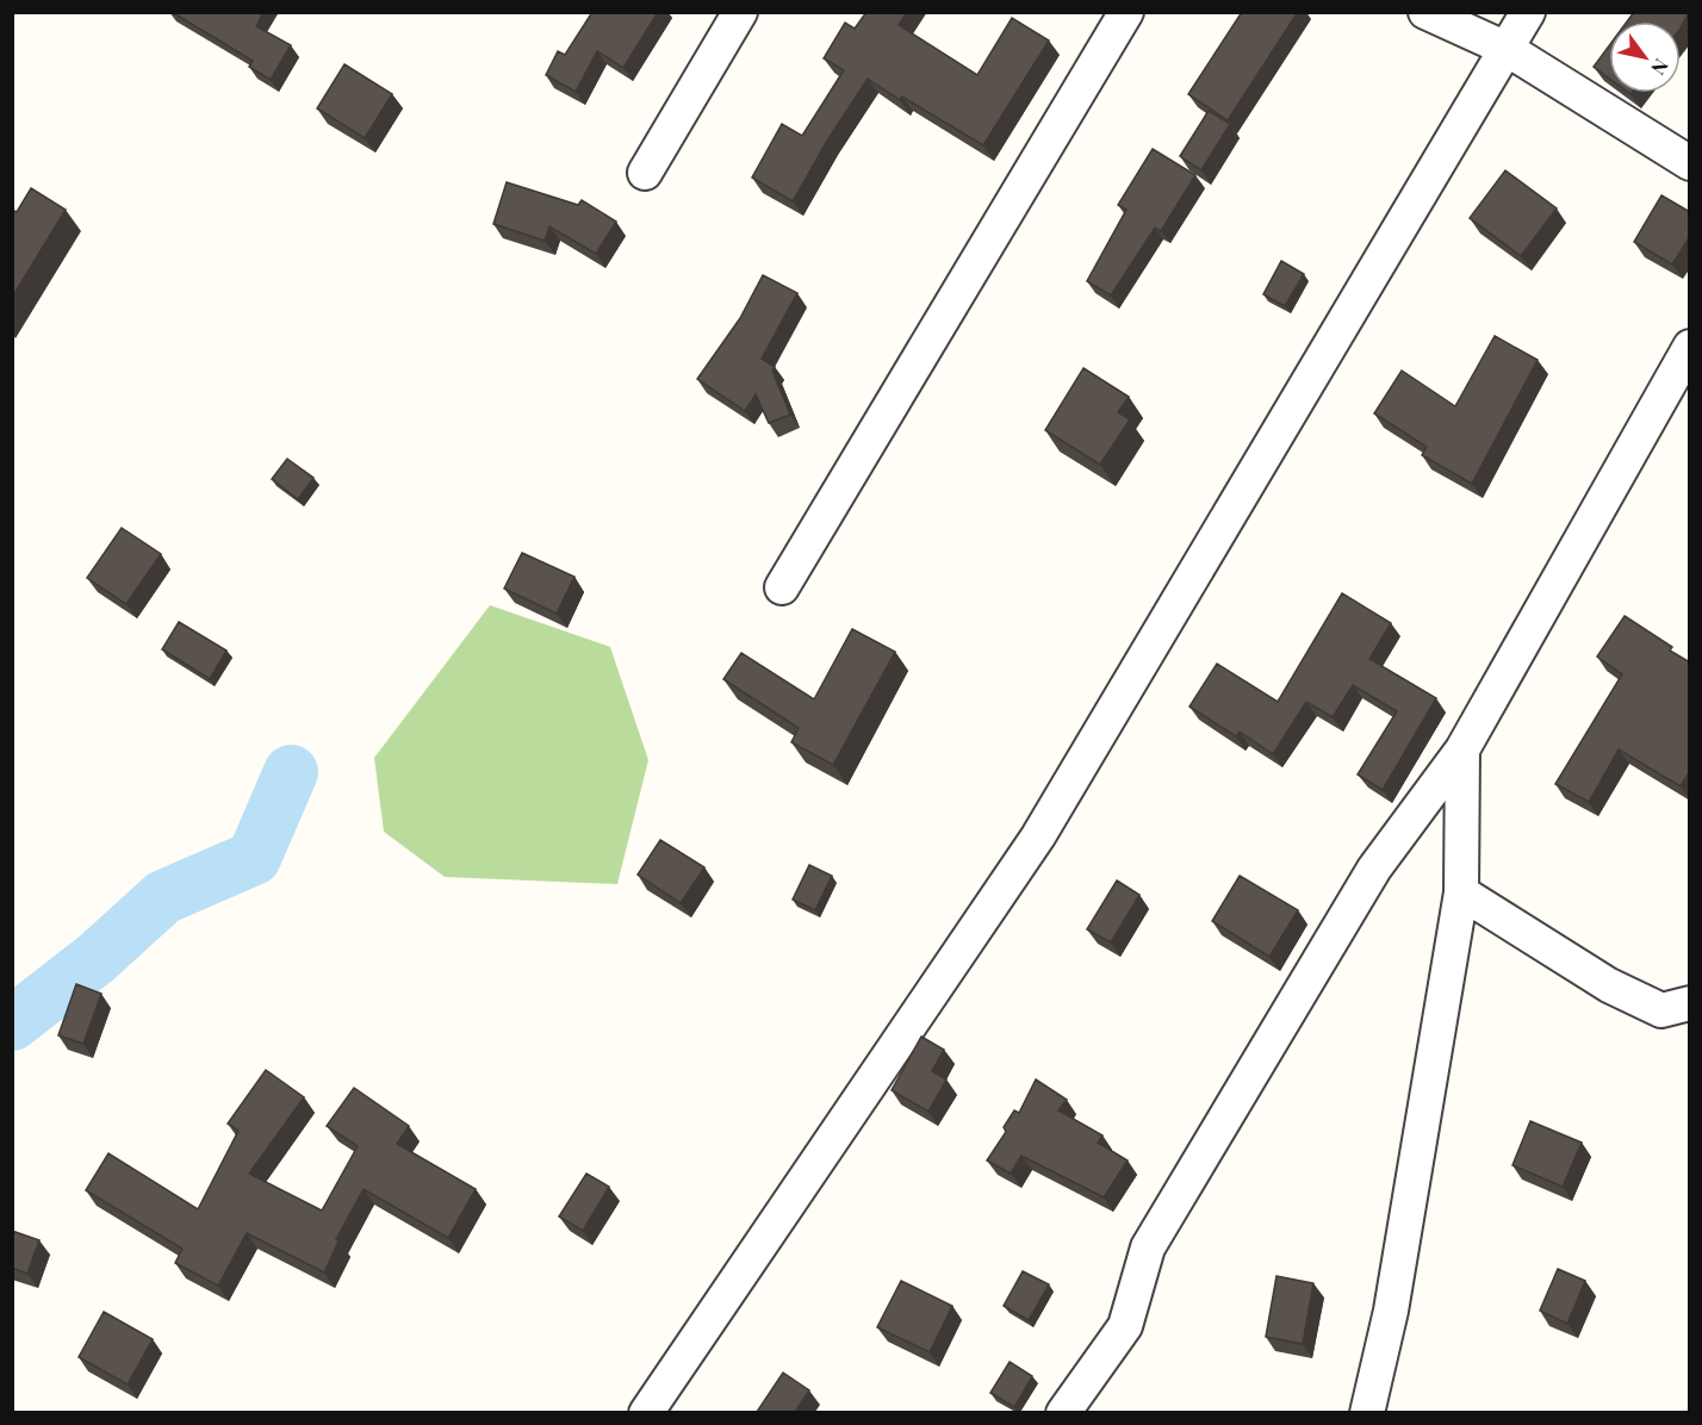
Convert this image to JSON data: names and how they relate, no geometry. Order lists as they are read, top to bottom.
{
  "north": "bottom right"
}
